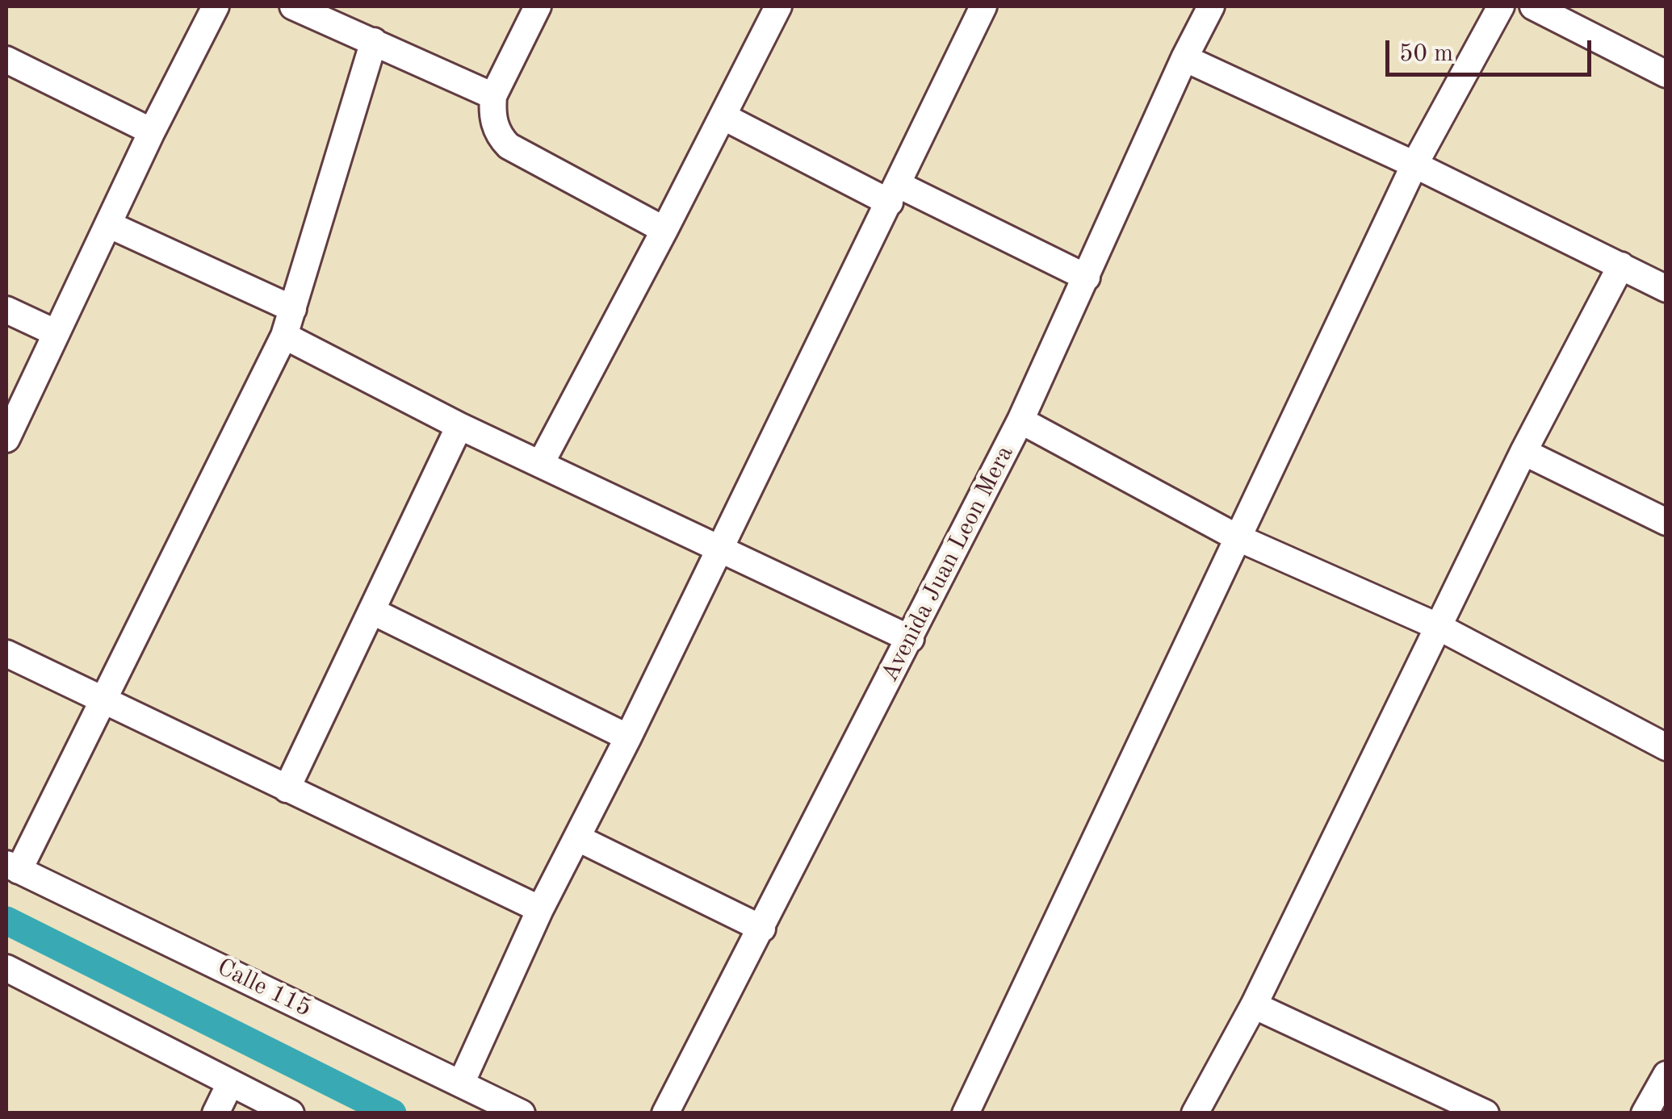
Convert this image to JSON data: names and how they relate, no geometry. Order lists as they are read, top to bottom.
{
  "streets": {
    "street": ["Avenida Juan Leon Mera", "Calle 115"]
  },
  "scale_bar": "50 m"
}
